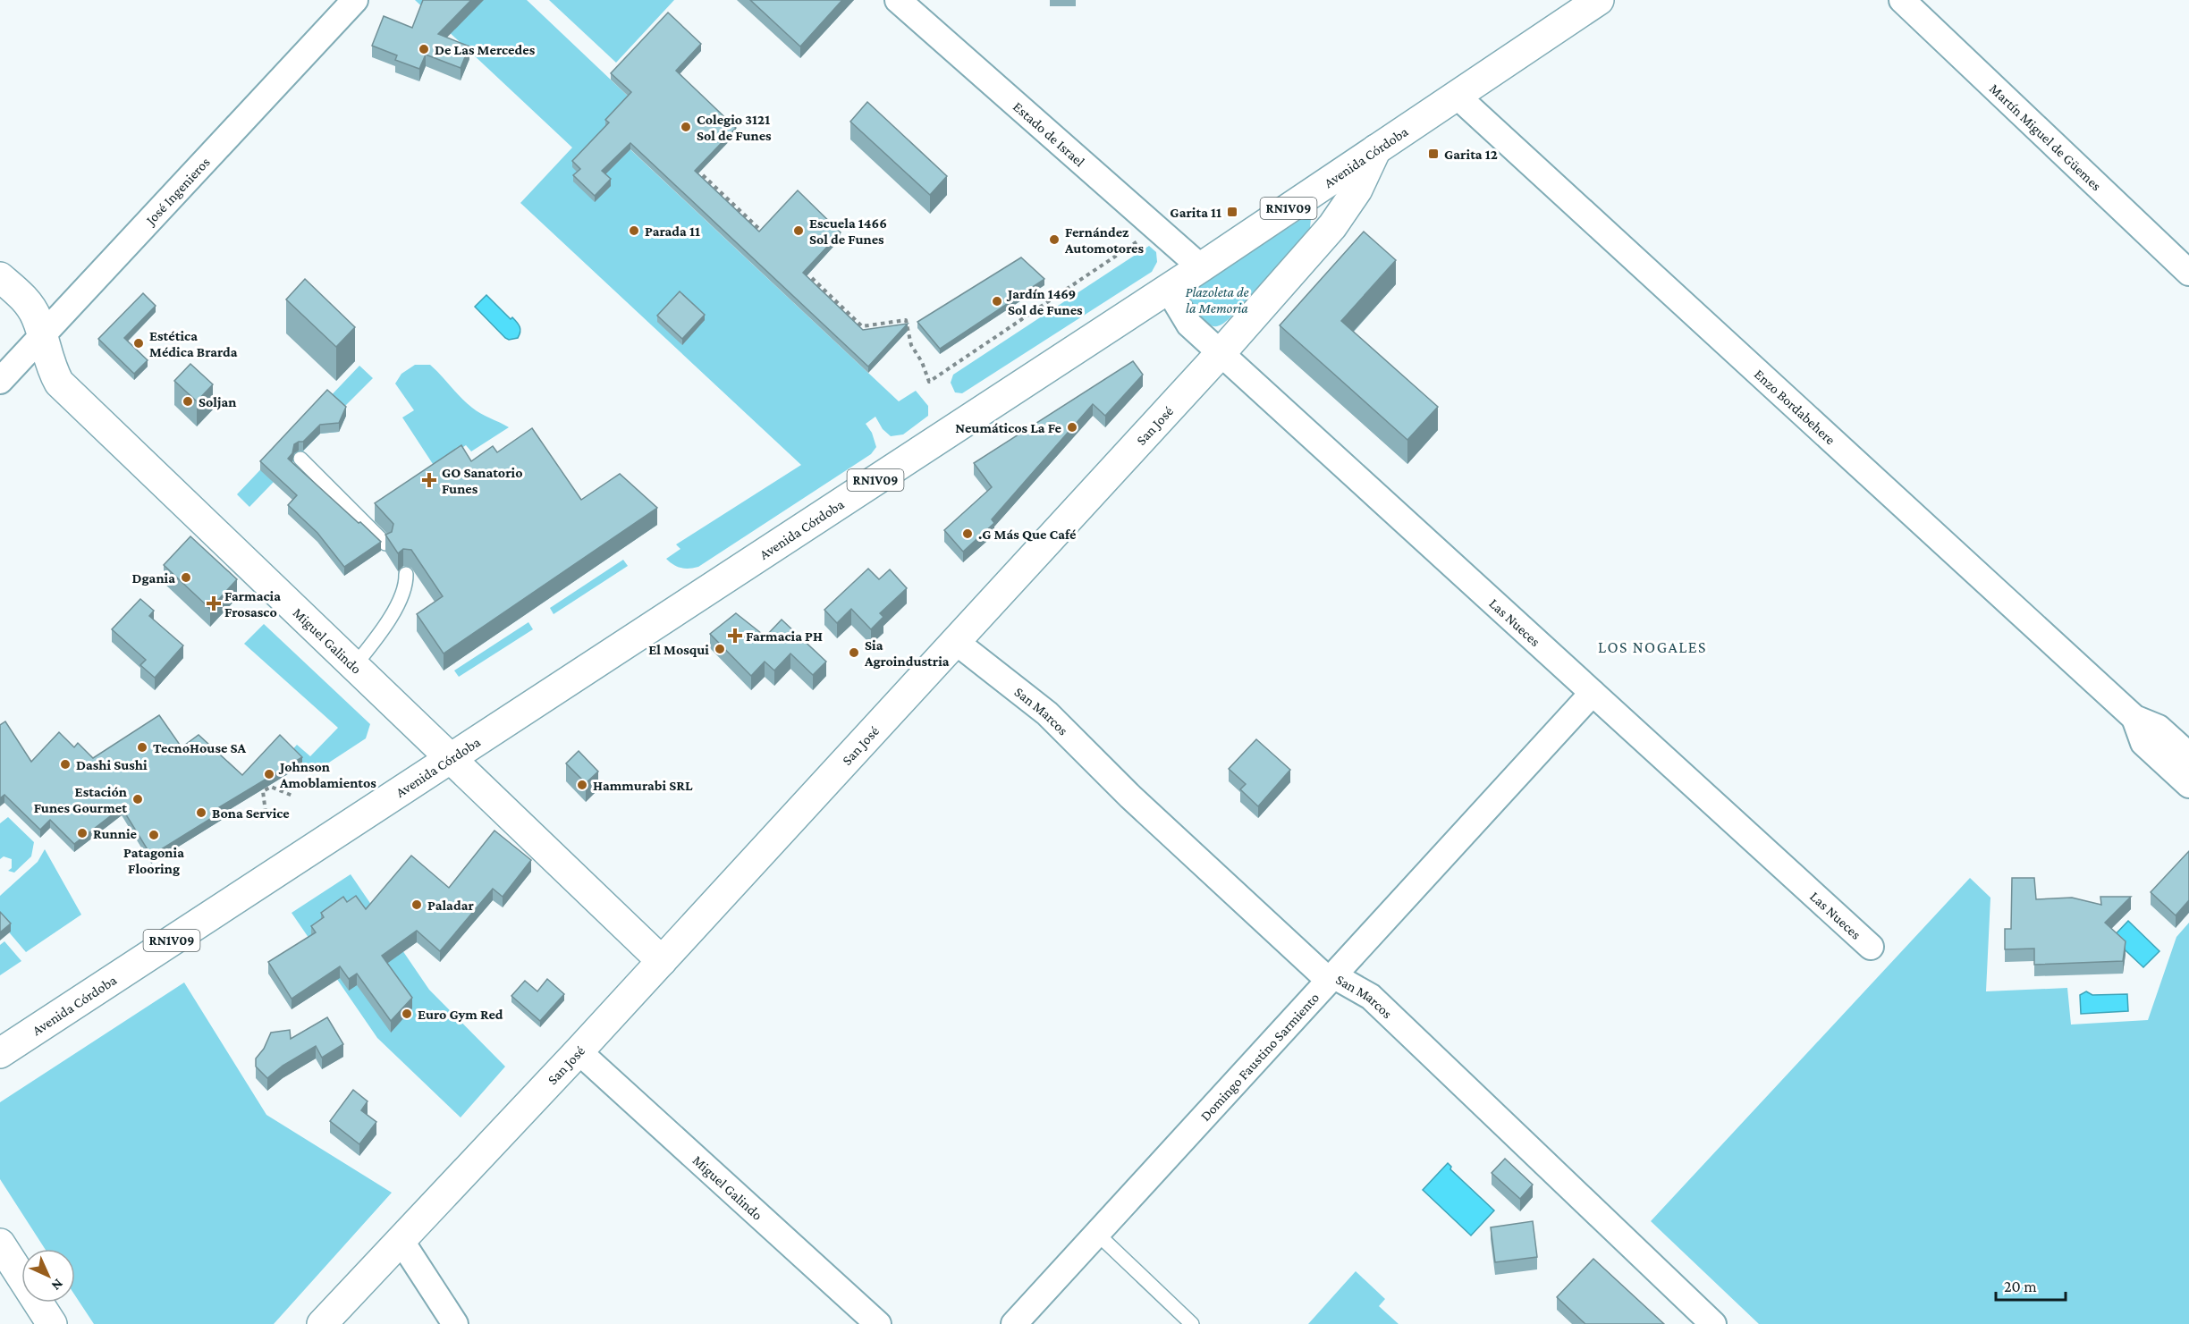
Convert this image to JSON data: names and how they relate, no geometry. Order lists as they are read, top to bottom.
{
  "streets": {
    "main road": [
      "Avenida Córdoba",
      "RN1V09",
      "San José",
      "Miguel Galindo"
    ],
    "street": [
      "Estado de Israel",
      "Martín Miguel de Güemes",
      "José Ingenieros",
      "Enzo Bordabehere",
      "Las Nueces",
      "San Marcos",
      "Domingo Faustino Sarmiento"
    ]
  },
  "crossings": [
    ["Estado de Israel", "Avenida Córdoba"],
    ["Avenida Córdoba", "Enzo Bordabehere"],
    ["Avenida Córdoba", "San José"],
    ["Avenida Córdoba", "Las Nueces"],
    ["Avenida Córdoba", "Miguel Galindo"],
    ["José Ingenieros", "Miguel Galindo"],
    ["San José", "Las Nueces"],
    ["San José", "Miguel Galindo"],
    ["San José", "San Marcos"],
    ["Las Nueces", "Domingo Faustino Sarmiento"],
    ["San Marcos", "Domingo Faustino Sarmiento"]
  ],
  "districts": ["LOS NOGALES"],
  "parks": ["Plazoleta de la Memoria"],
  "places": {
    "other": [
      "De Las Mercedes",
      "Colegio 3121 Sol de Funes",
      "Parada 11",
      "Escuela 1466 Sol de Funes",
      "Fernández Automotores",
      "Jardín 1469 Sol de Funes",
      "Estética Médica Brarda",
      "Soljan",
      "Neumáticos La Fe",
      ".G Más Que Café",
      "Dgania",
      "El Mosqui",
      "Sia Agroindustria",
      "TecnoHouse SA",
      "Dashi Sushi",
      "Johnson Amoblamientos",
      "Hammurabi SRL",
      "Estación Funes Gourmet",
      "Bona Service",
      "Runnie",
      "Patagonia Flooring",
      "Paladar",
      "Euro Gym Red"
    ],
    "transit": ["Garita 12", "Garita 11"],
    "health": ["GO Sanatorio Funes", "Farmacia Frosasco", "Farmacia PH"]
  },
  "scale_bar": "20 m",
  "north": "bottom right"
}
